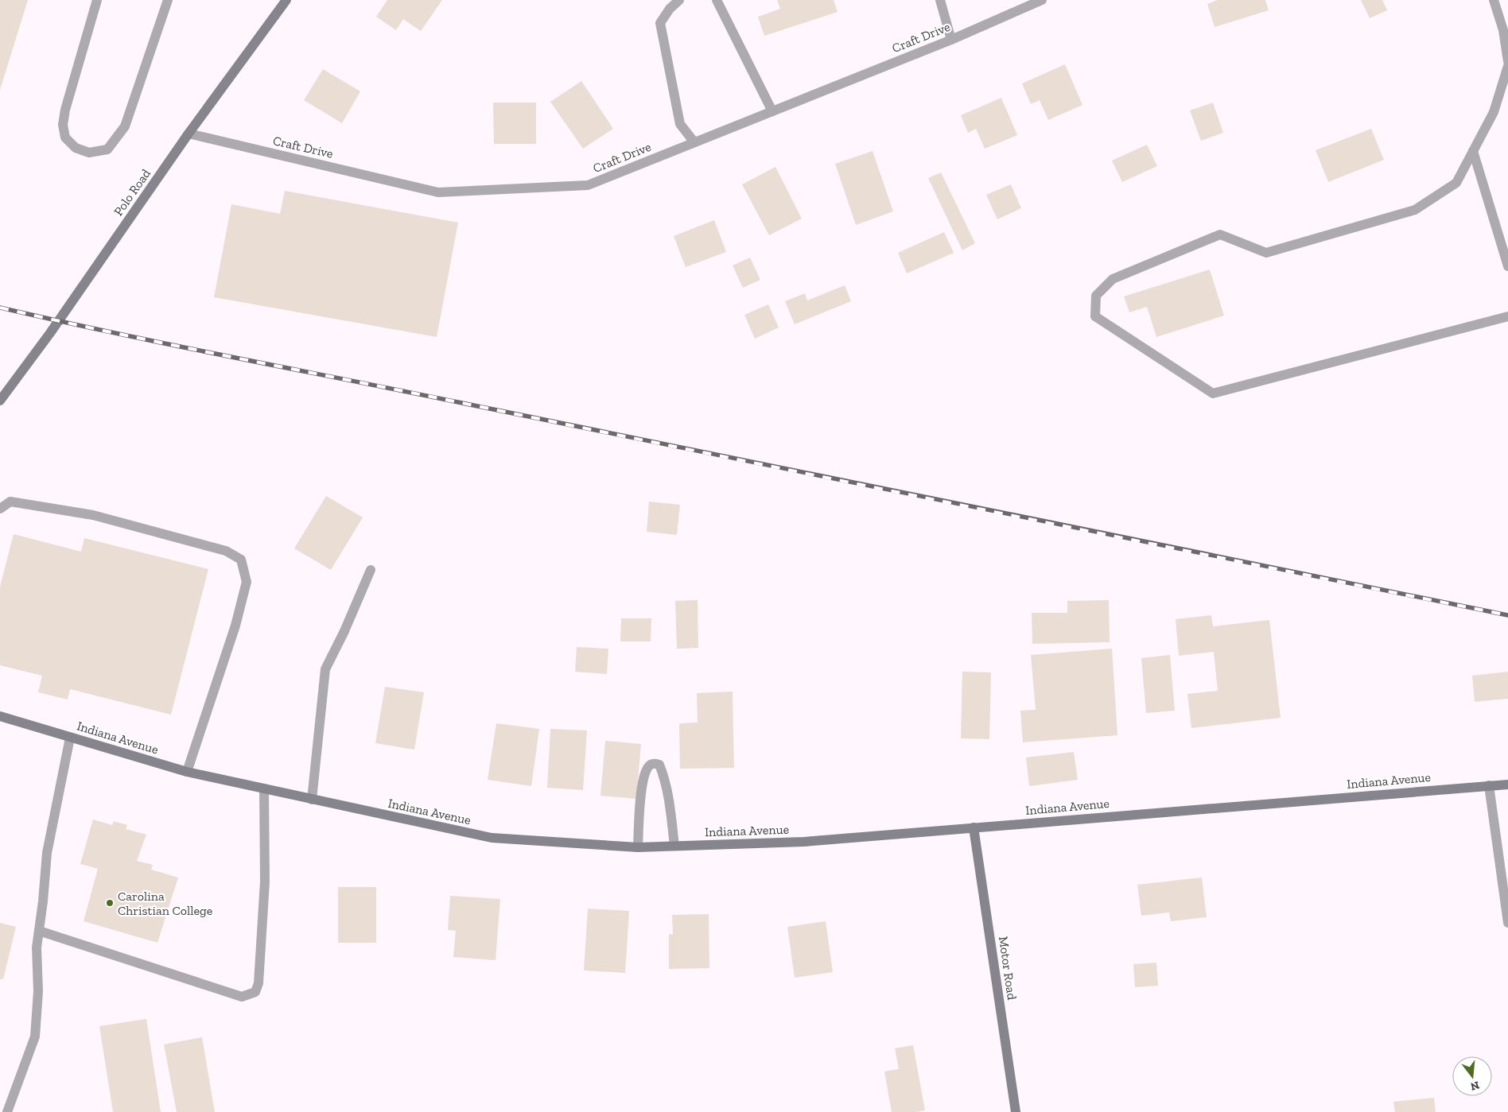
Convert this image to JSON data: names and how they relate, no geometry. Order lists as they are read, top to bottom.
{
  "streets": {
    "main road": ["Polo Road", "Indiana Avenue", "Motor Road"],
    "street": ["Craft Drive"]
  },
  "crossings": [
    ["Craft Drive", "Polo Road"],
    ["Indiana Avenue", "Motor Road"]
  ],
  "places": ["Carolina Christian College"],
  "north": "bottom"
}
